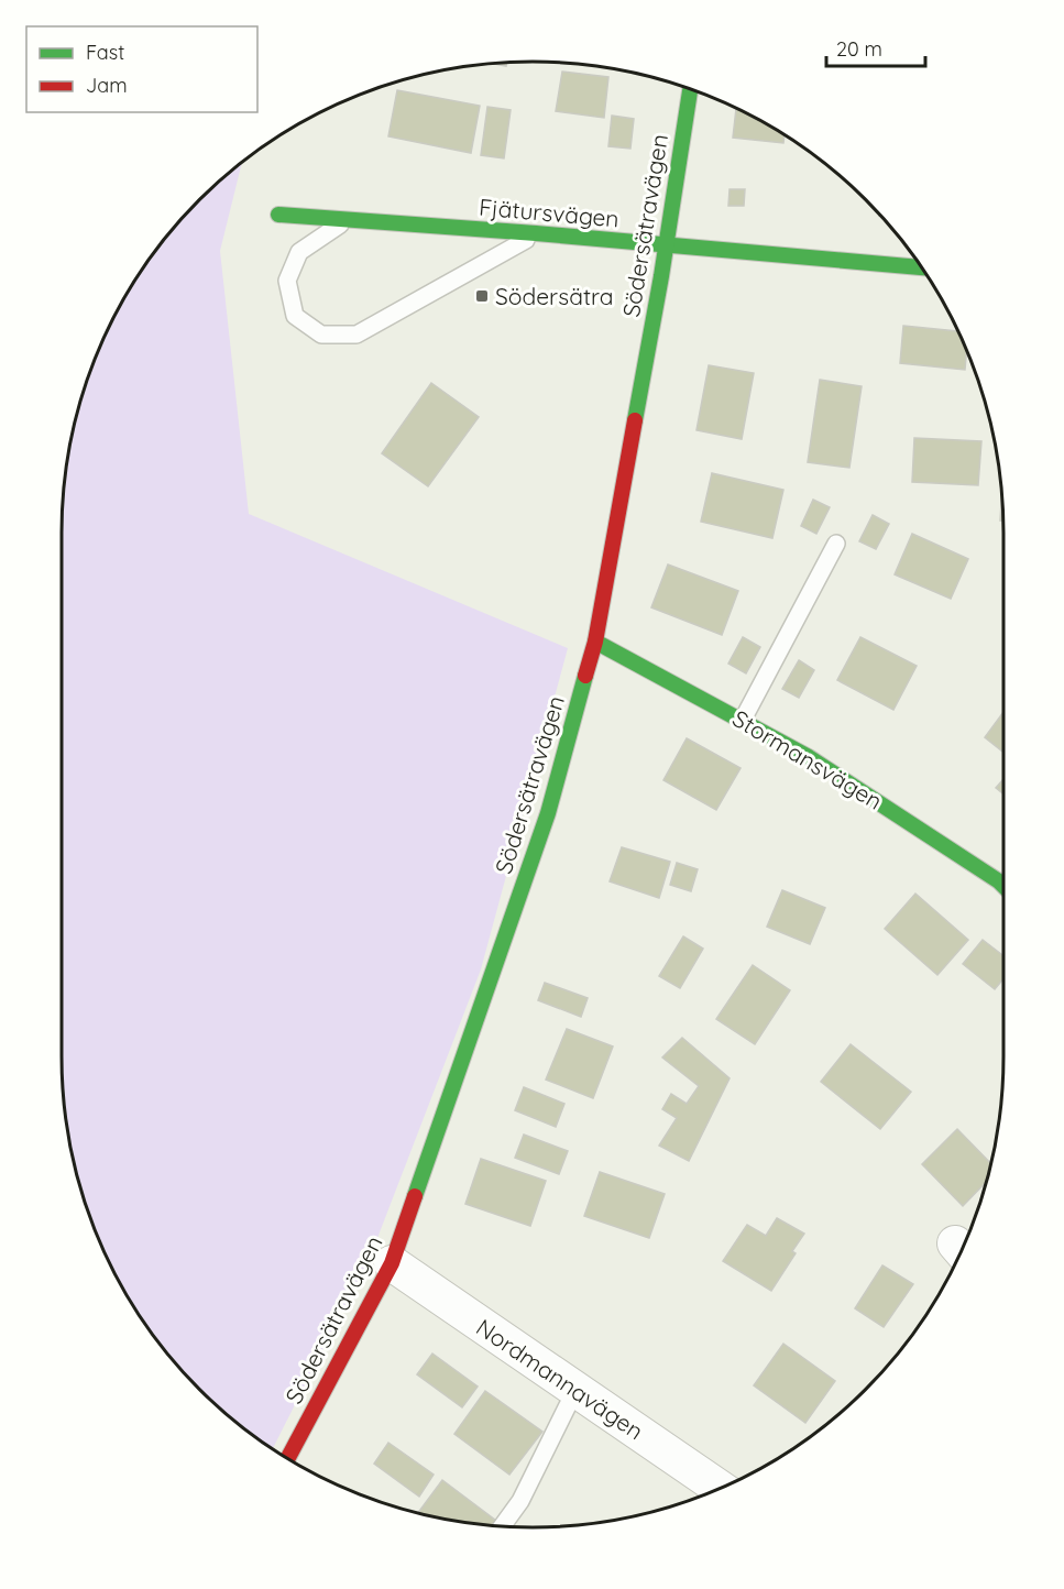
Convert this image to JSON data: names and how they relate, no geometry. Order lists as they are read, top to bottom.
{
  "streets": {
    "street": [
      "Fjätursvägen",
      "Södersätravägen",
      "Stormansvägen",
      "Nordmannavägen"
    ]
  },
  "crossings": [
    ["Fjätursvägen", "Södersätravägen"],
    ["Södersätravägen", "Stormansvägen"],
    ["Södersätravägen", "Nordmannavägen"]
  ],
  "places": {
    "transit": ["Södersätra"]
  },
  "legend": ["Fast", "Jam"],
  "scale_bar": "20 m"
}
